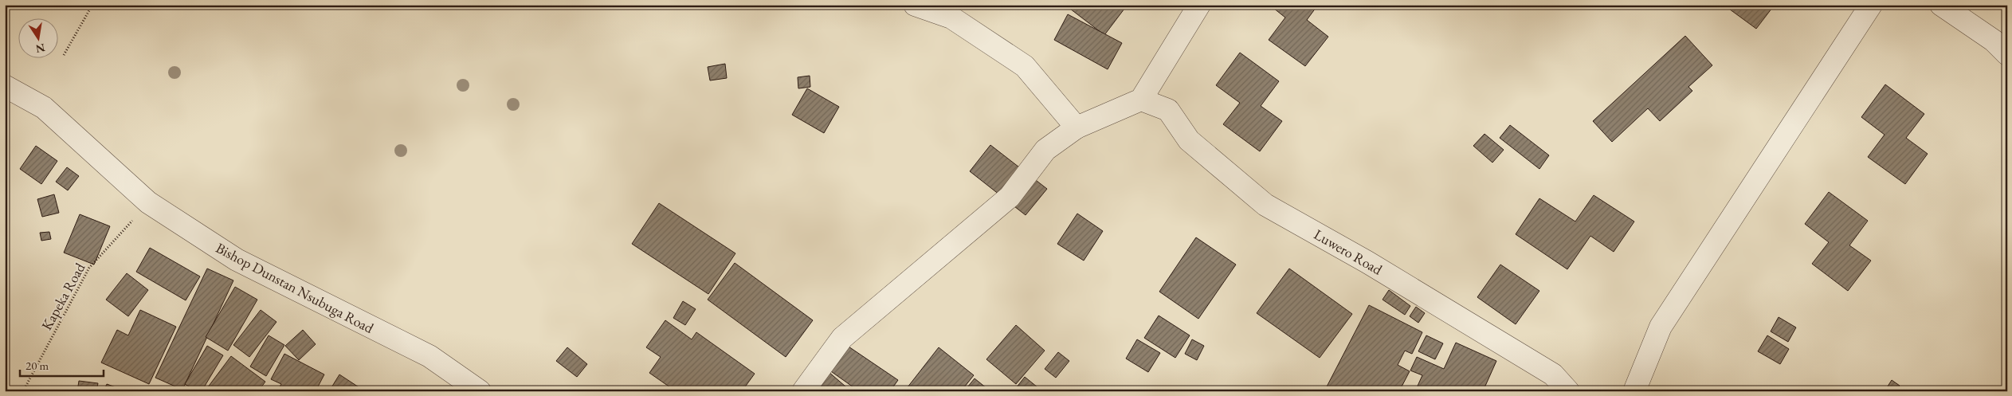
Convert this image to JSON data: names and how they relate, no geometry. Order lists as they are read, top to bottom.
{
  "streets": {
    "street": ["Luwero Road", "Bishop Dunstan Nsubuga Road"],
    "path": ["Kapeka Road"]
  },
  "crossings": [
    ["Bishop Dunstan Nsubuga Road", "Kapeka Road"]
  ],
  "scale_bar": "20 m",
  "north": "bottom"
}
